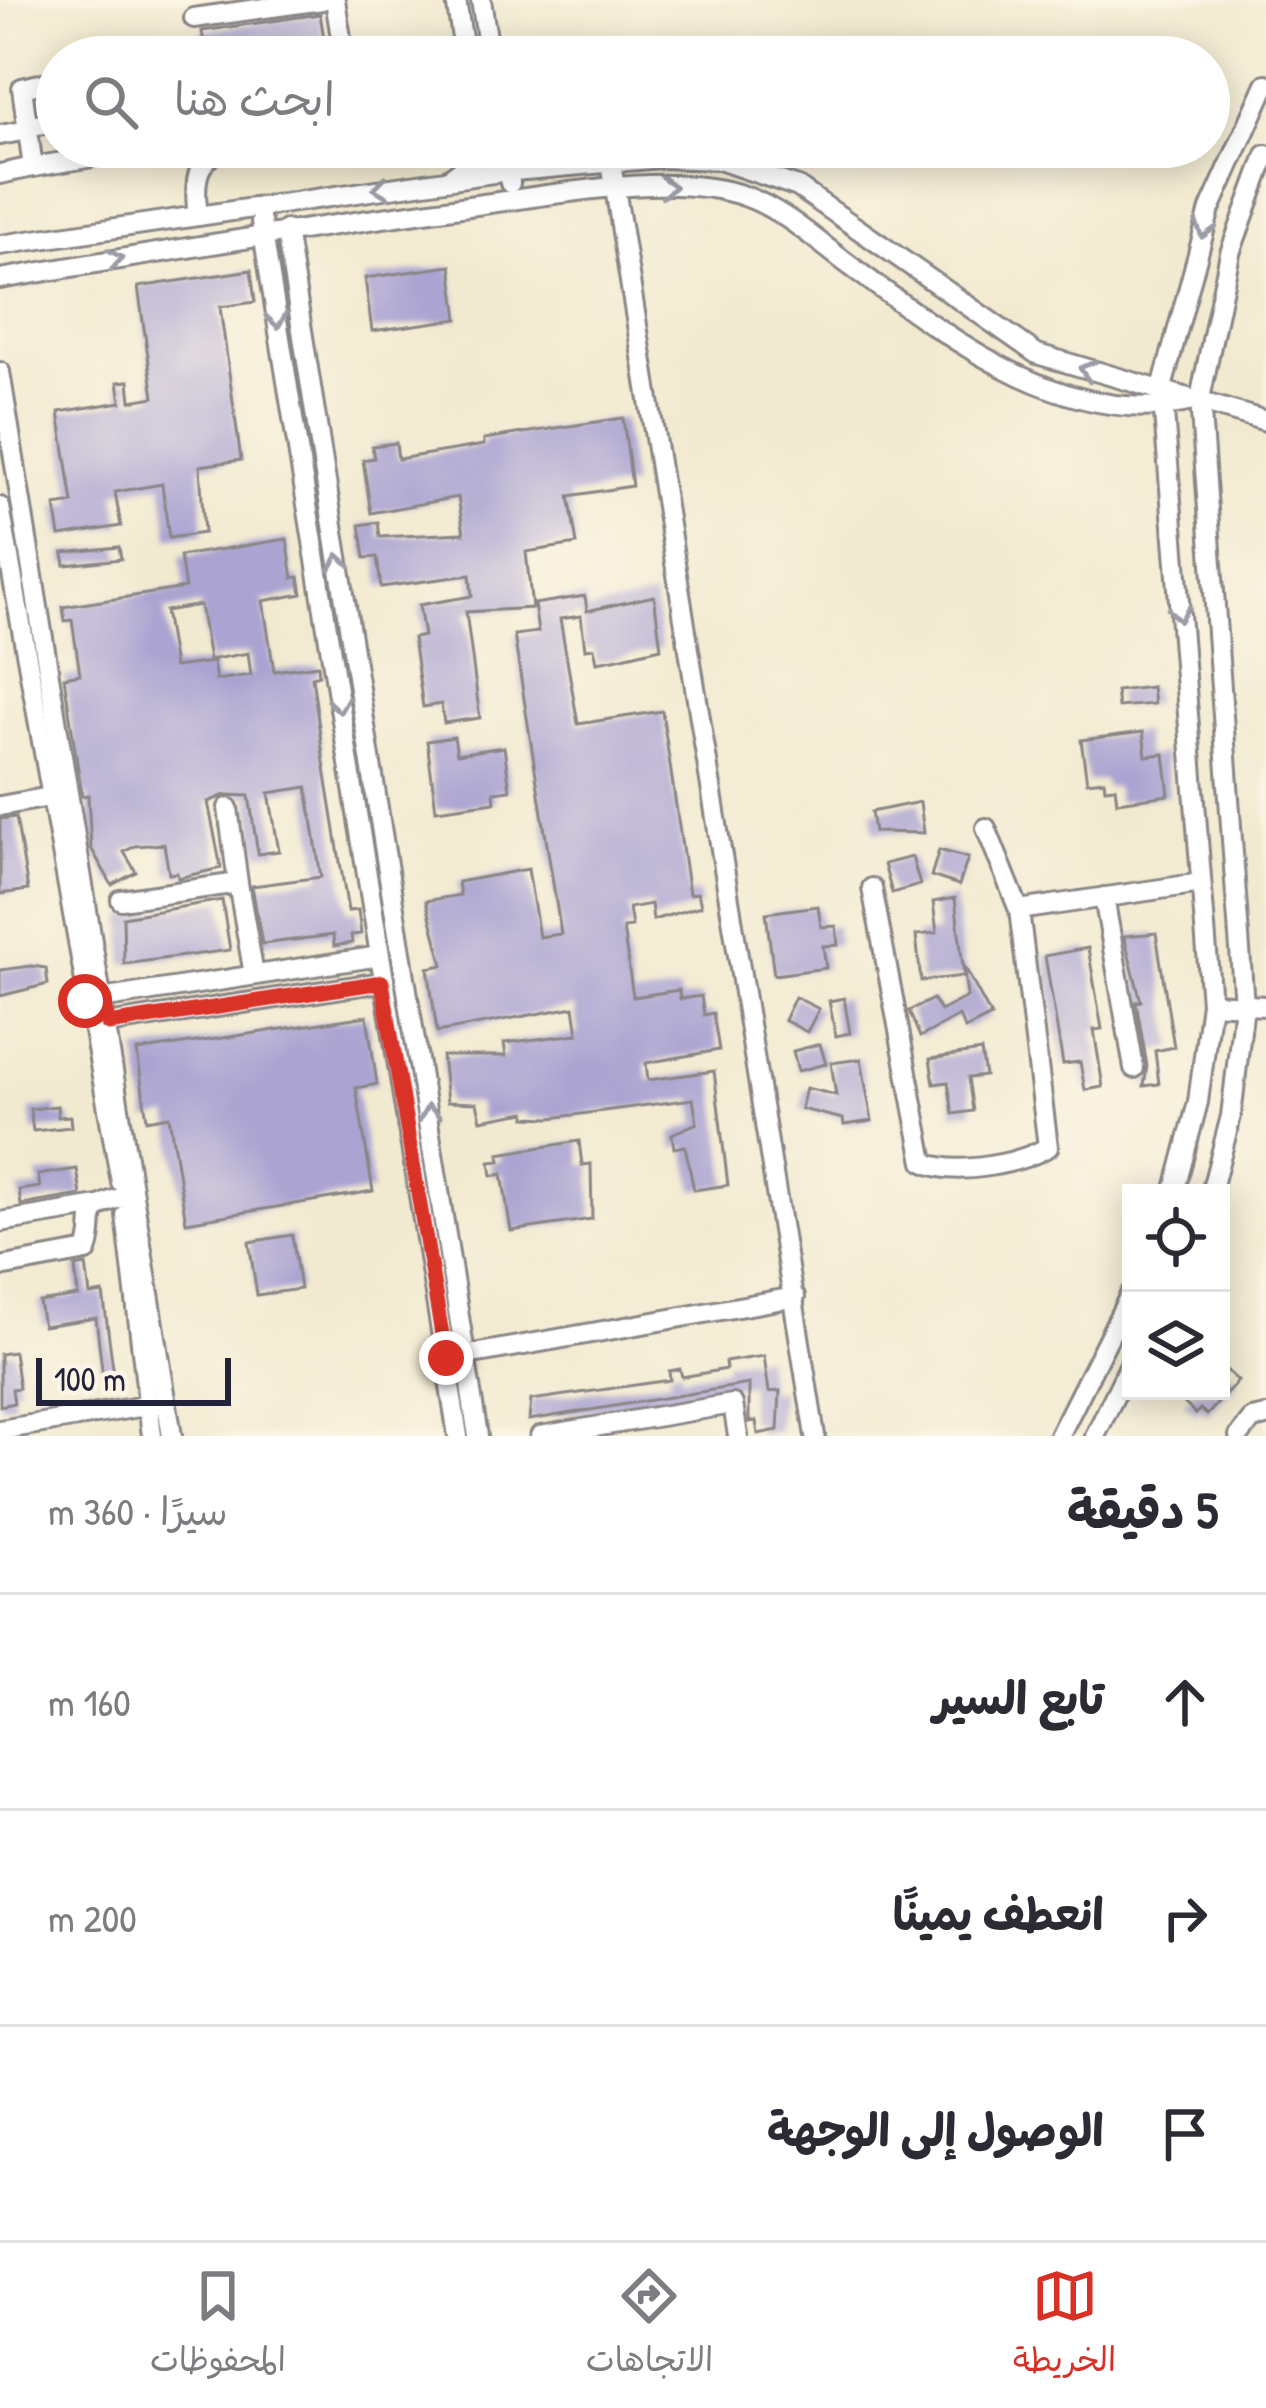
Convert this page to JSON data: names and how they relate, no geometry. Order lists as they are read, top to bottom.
{
  "scale_bar": "100 m",
  "page": {
    "search": "ابحث هنا",
    "scale": "100 m",
    "heading": ["5 دقيقة", "سيرًا · 360 m"],
    "list": [
      ["تابع السير", "160 m"],
      ["انعطف يمينًا", "200 m"],
      "الوصول إلى الوجهة"
    ],
    "nav": ["الخريطة", "الاتجاهات", "المحفوظات"]
  }
}
